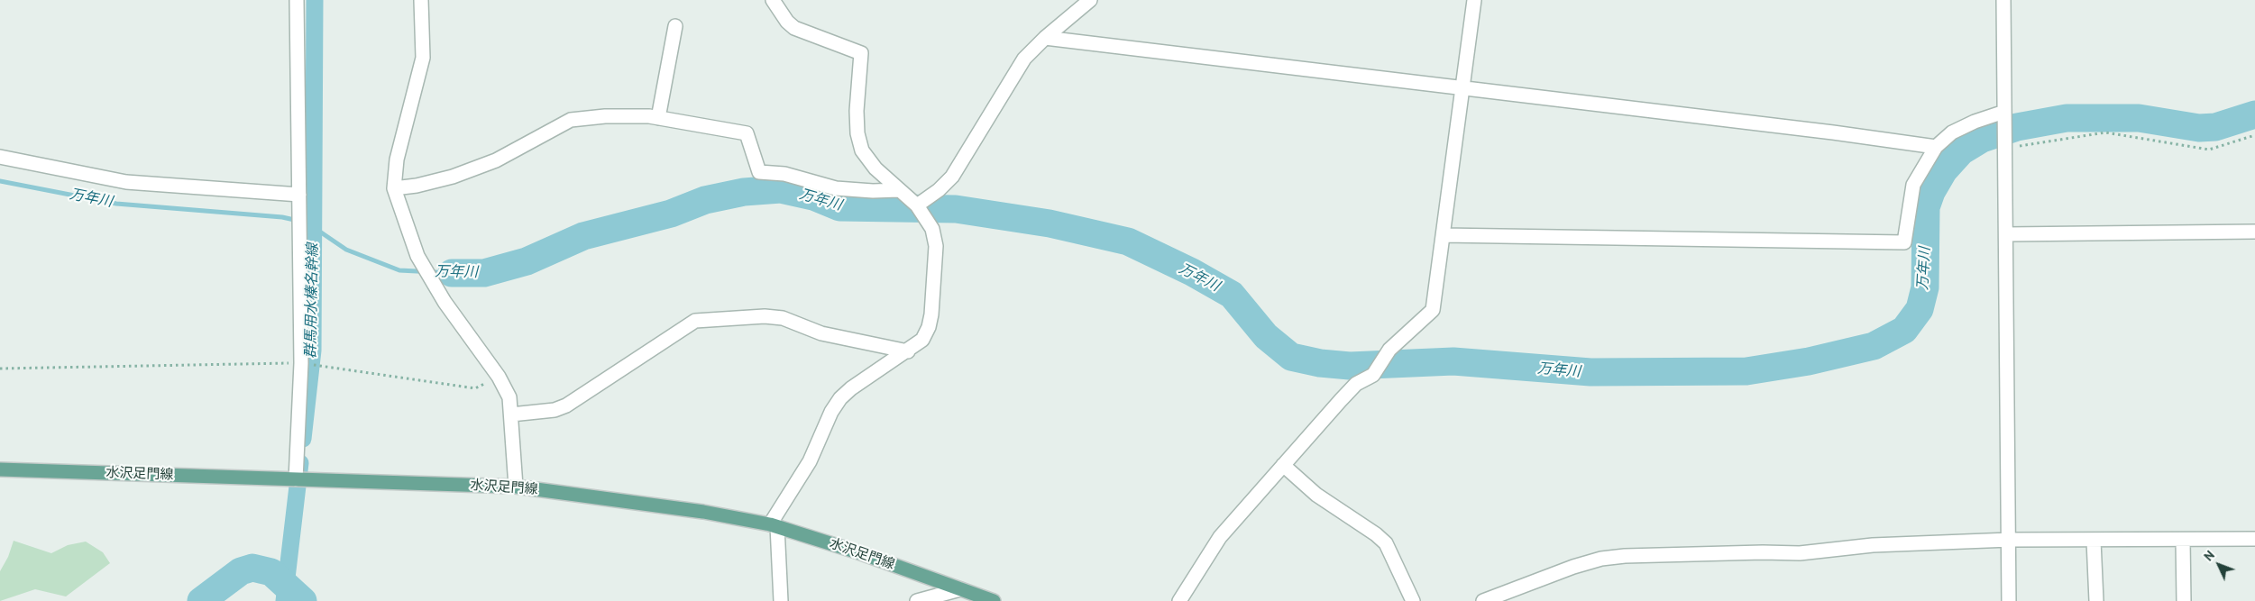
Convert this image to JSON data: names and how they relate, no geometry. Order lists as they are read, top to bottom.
{
  "streets": {
    "main road": ["水沢足門線"]
  },
  "water": ["万年川", "群馬用水榛名幹線"],
  "north": "top left"
}
